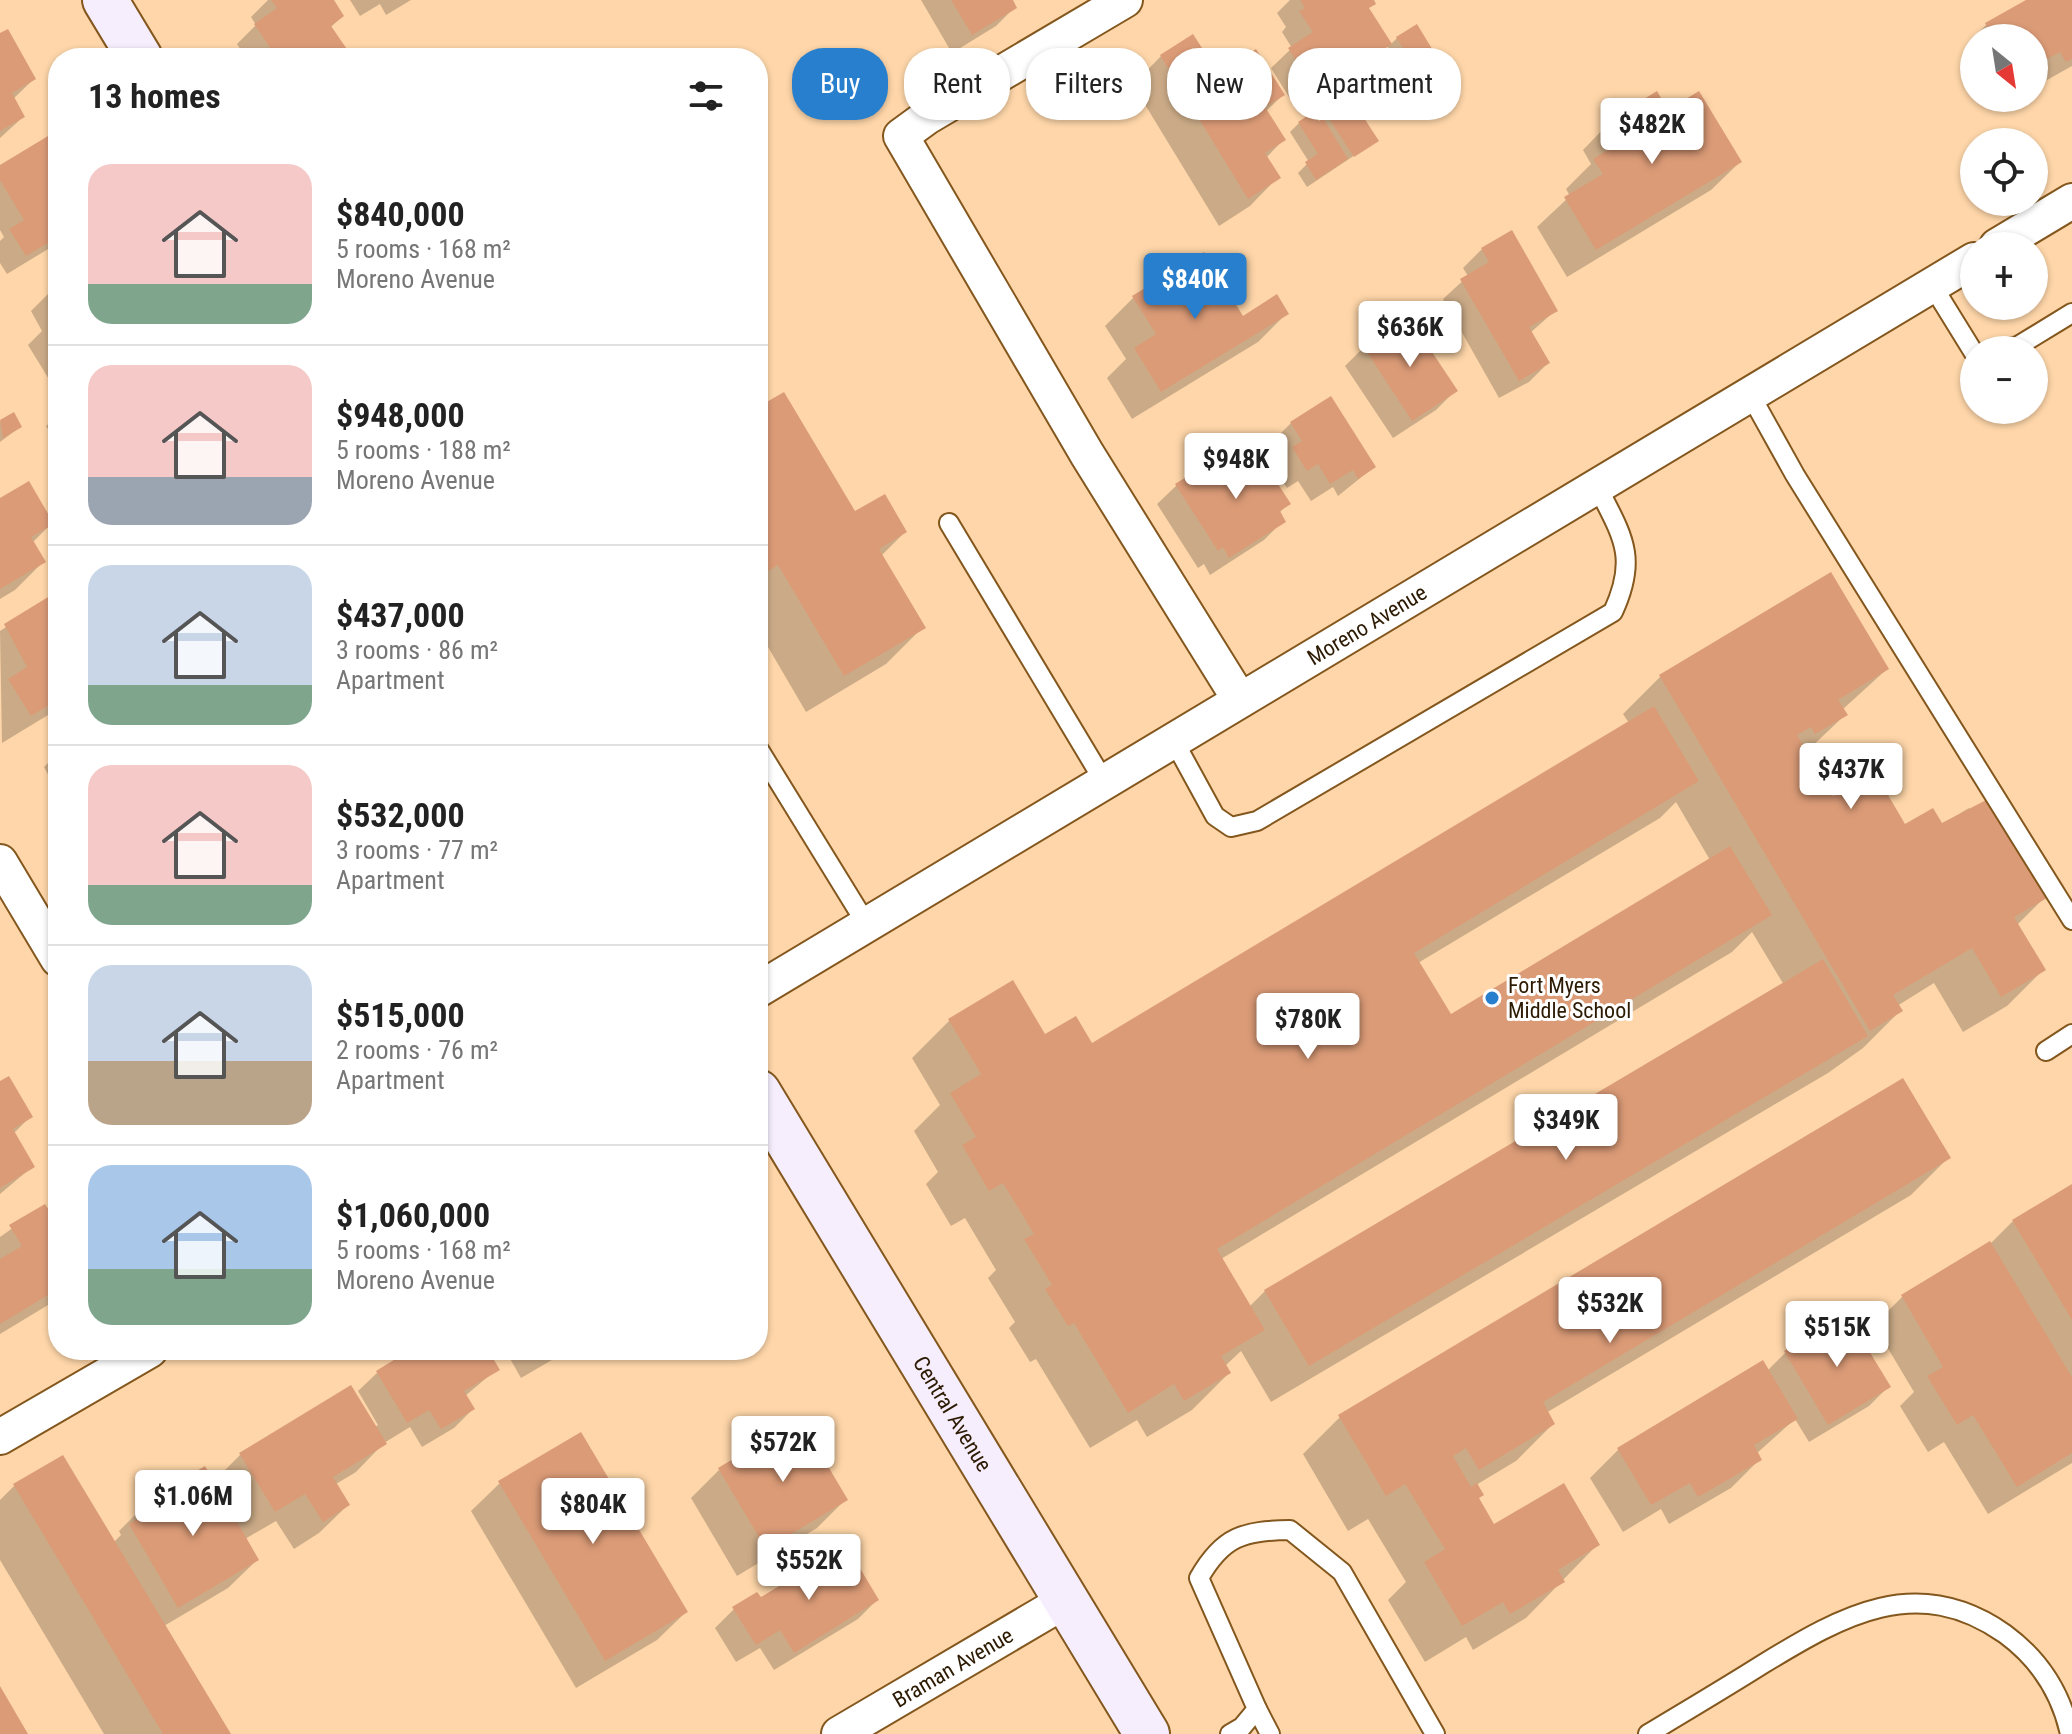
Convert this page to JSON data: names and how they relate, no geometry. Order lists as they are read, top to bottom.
{
  "streets": {
    "street": ["Moreno Avenue", "Central Avenue", "Braman Avenue"]
  },
  "crossings": [
    ["Central Avenue", "Braman Avenue"]
  ],
  "places": ["Fort Myers Middle School"],
  "north": "bottom right",
  "page": {
    "map_buttons": ["+", "−"],
    "chip": [
      "Buy",
      "Rent",
      "Filters",
      "New",
      "Apartment"
    ],
    "heading": "13 homes",
    "price": [
      "$482K",
      "$840K",
      "$636K",
      "$948K",
      "$437K",
      "$780K",
      "$349K",
      "$532K",
      "$515K",
      "$572K",
      "$1.06M",
      "$804K",
      "$552K"
    ],
    "list": [
      {
        "name": "$840,000",
        "note": "5 rooms · 168 m² · Moreno Avenue"
      },
      {
        "name": "$948,000",
        "note": "5 rooms · 188 m² · Moreno Avenue"
      },
      {
        "name": "$437,000",
        "note": "3 rooms · 86 m² · Apartment"
      },
      {
        "name": "$532,000",
        "note": "3 rooms · 77 m² · Apartment"
      },
      {
        "name": "$515,000",
        "note": "2 rooms · 76 m² · Apartment"
      },
      {
        "name": "$1,060,000",
        "note": "5 rooms · 168 m² · Moreno Avenue"
      }
    ]
  }
}
